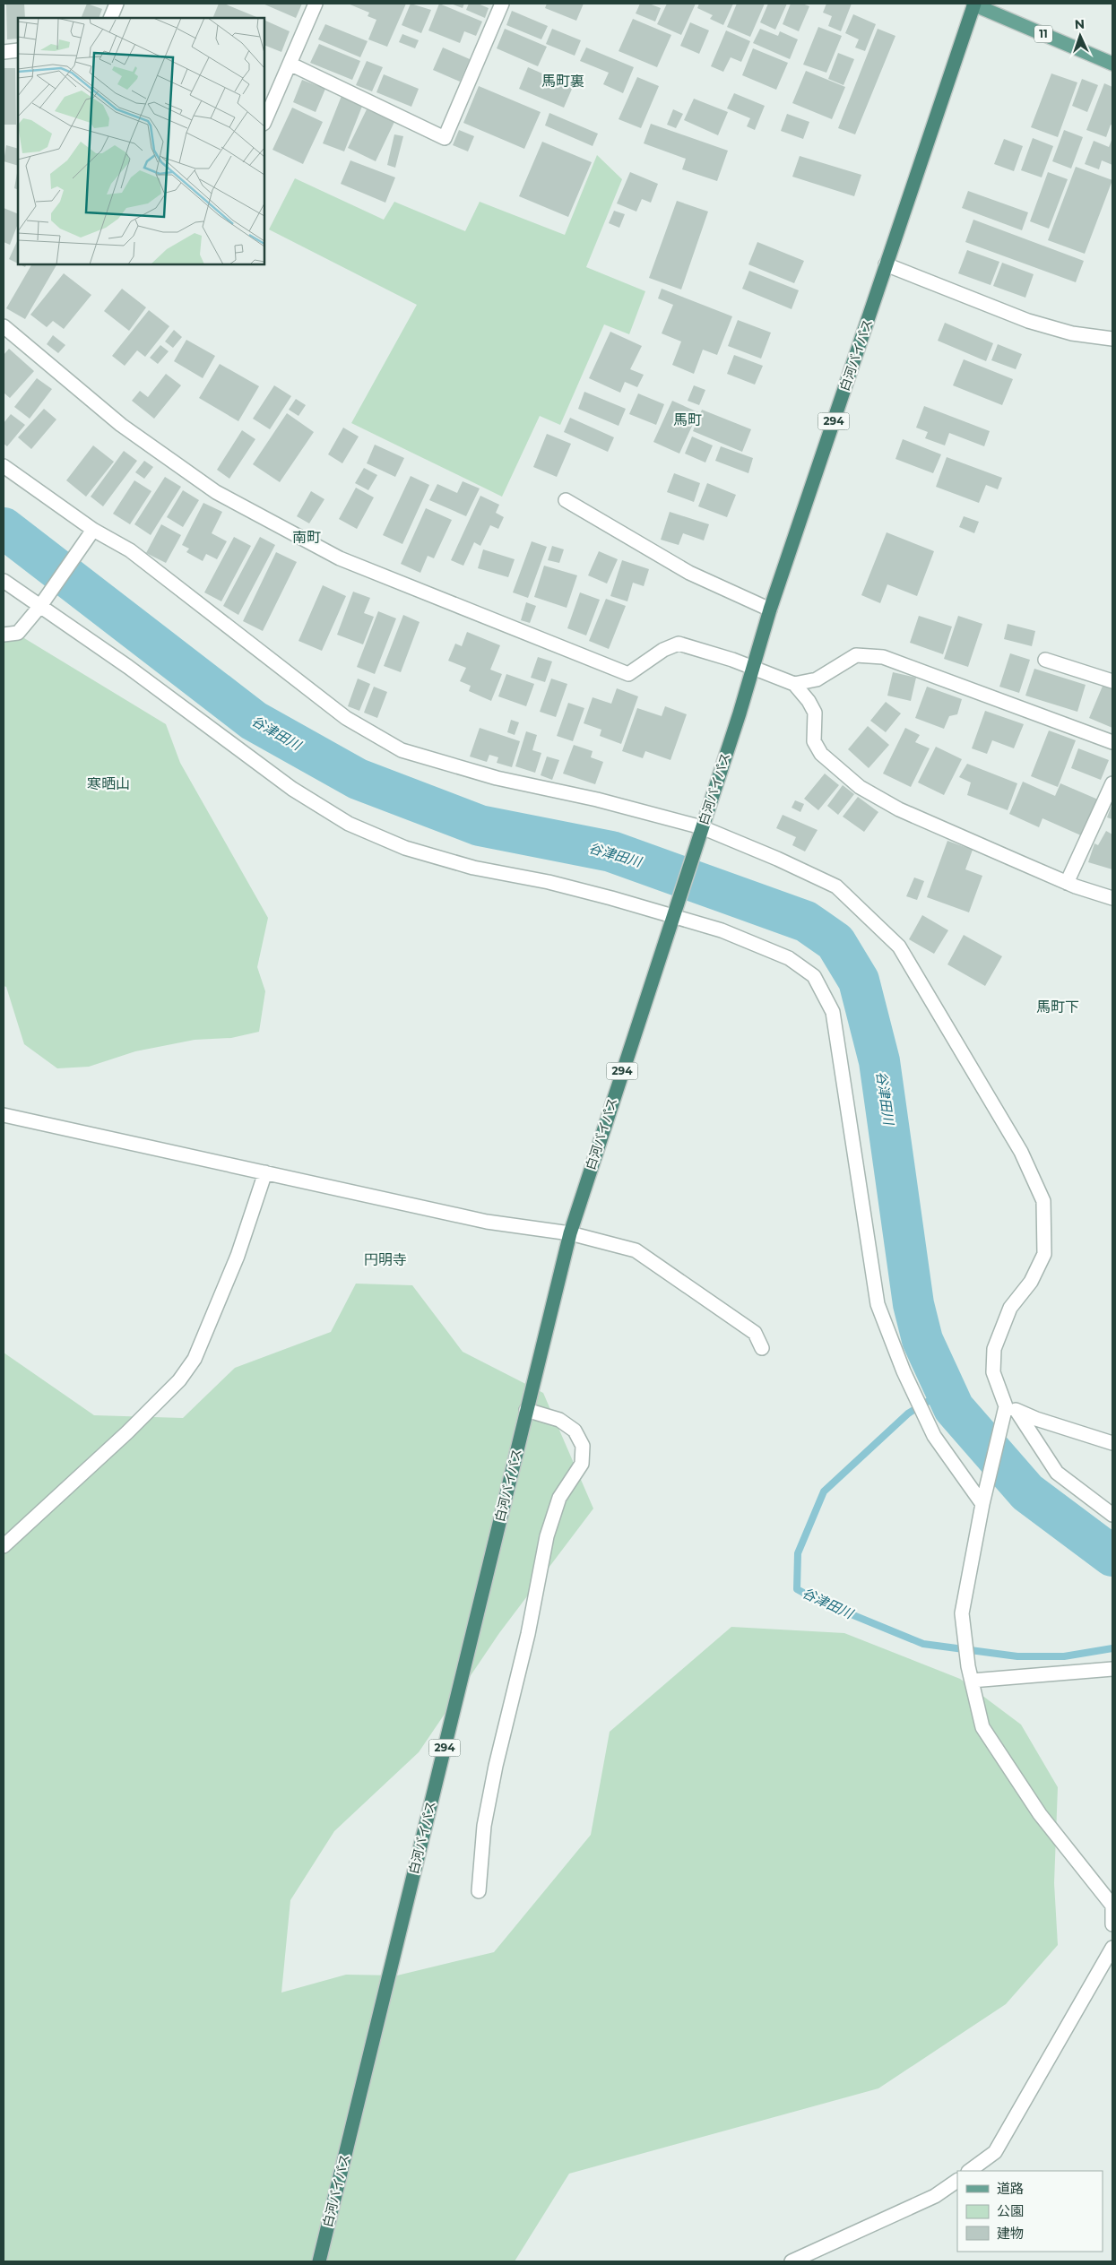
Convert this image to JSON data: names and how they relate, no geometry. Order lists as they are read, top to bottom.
{
  "streets": {
    "highway": ["白河バイパス", "294"],
    "main road": ["11"]
  },
  "crossings": [
    ["11", "白河バイパス"]
  ],
  "districts": [
    "馬町裏",
    "馬町",
    "南町",
    "寒晒山",
    "馬町下",
    "円明寺"
  ],
  "water": ["谷津田川"],
  "legend": ["道路", "公園", "建物"],
  "north": "top"
}
